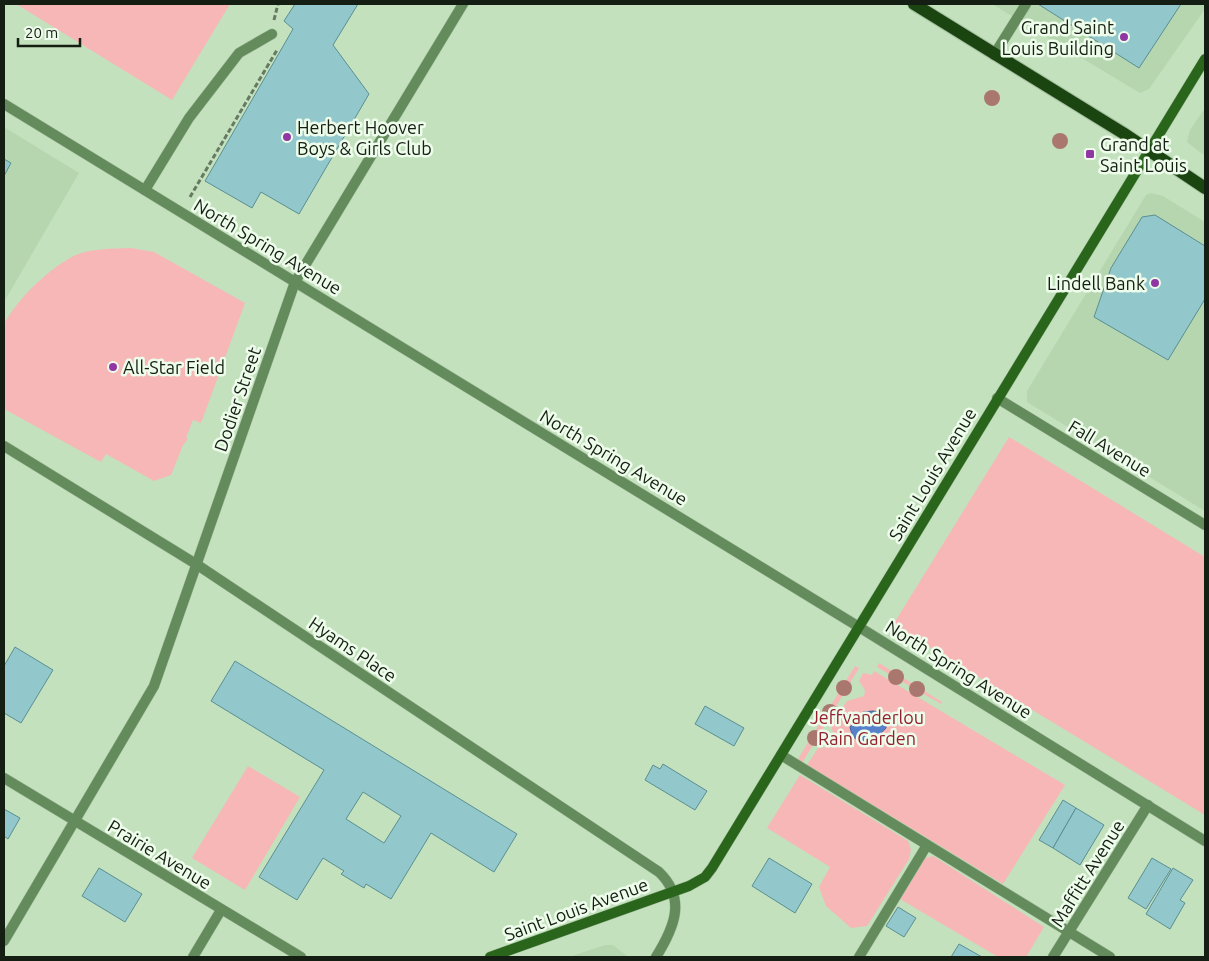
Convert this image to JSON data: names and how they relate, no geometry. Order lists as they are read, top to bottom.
{
  "streets": {
    "street": [
      "North Spring Avenue",
      "Dodier Street",
      "Fall Avenue",
      "Saint Louis Avenue",
      "Hyams Place",
      "Prairie Avenue",
      "Maffitt Avenue"
    ]
  },
  "crossings": [
    ["North Spring Avenue", "Dodier Street"],
    ["North Spring Avenue", "Saint Louis Avenue"],
    ["North Spring Avenue", "Maffitt Avenue"],
    ["Dodier Street", "Hyams Place"],
    ["Dodier Street", "Prairie Avenue"],
    ["Fall Avenue", "Saint Louis Avenue"],
    ["Saint Louis Avenue", "Hyams Place"]
  ],
  "parks": ["Jeffvanderlou Rain Garden"],
  "places": {
    "other": [
      "Grand Saint Louis Building",
      "Herbert Hoover Boys & Girls Club",
      "Lindell Bank",
      "All-Star Field"
    ],
    "transit": ["Grand at Saint Louis"]
  },
  "scale_bar": "20 m"
}
